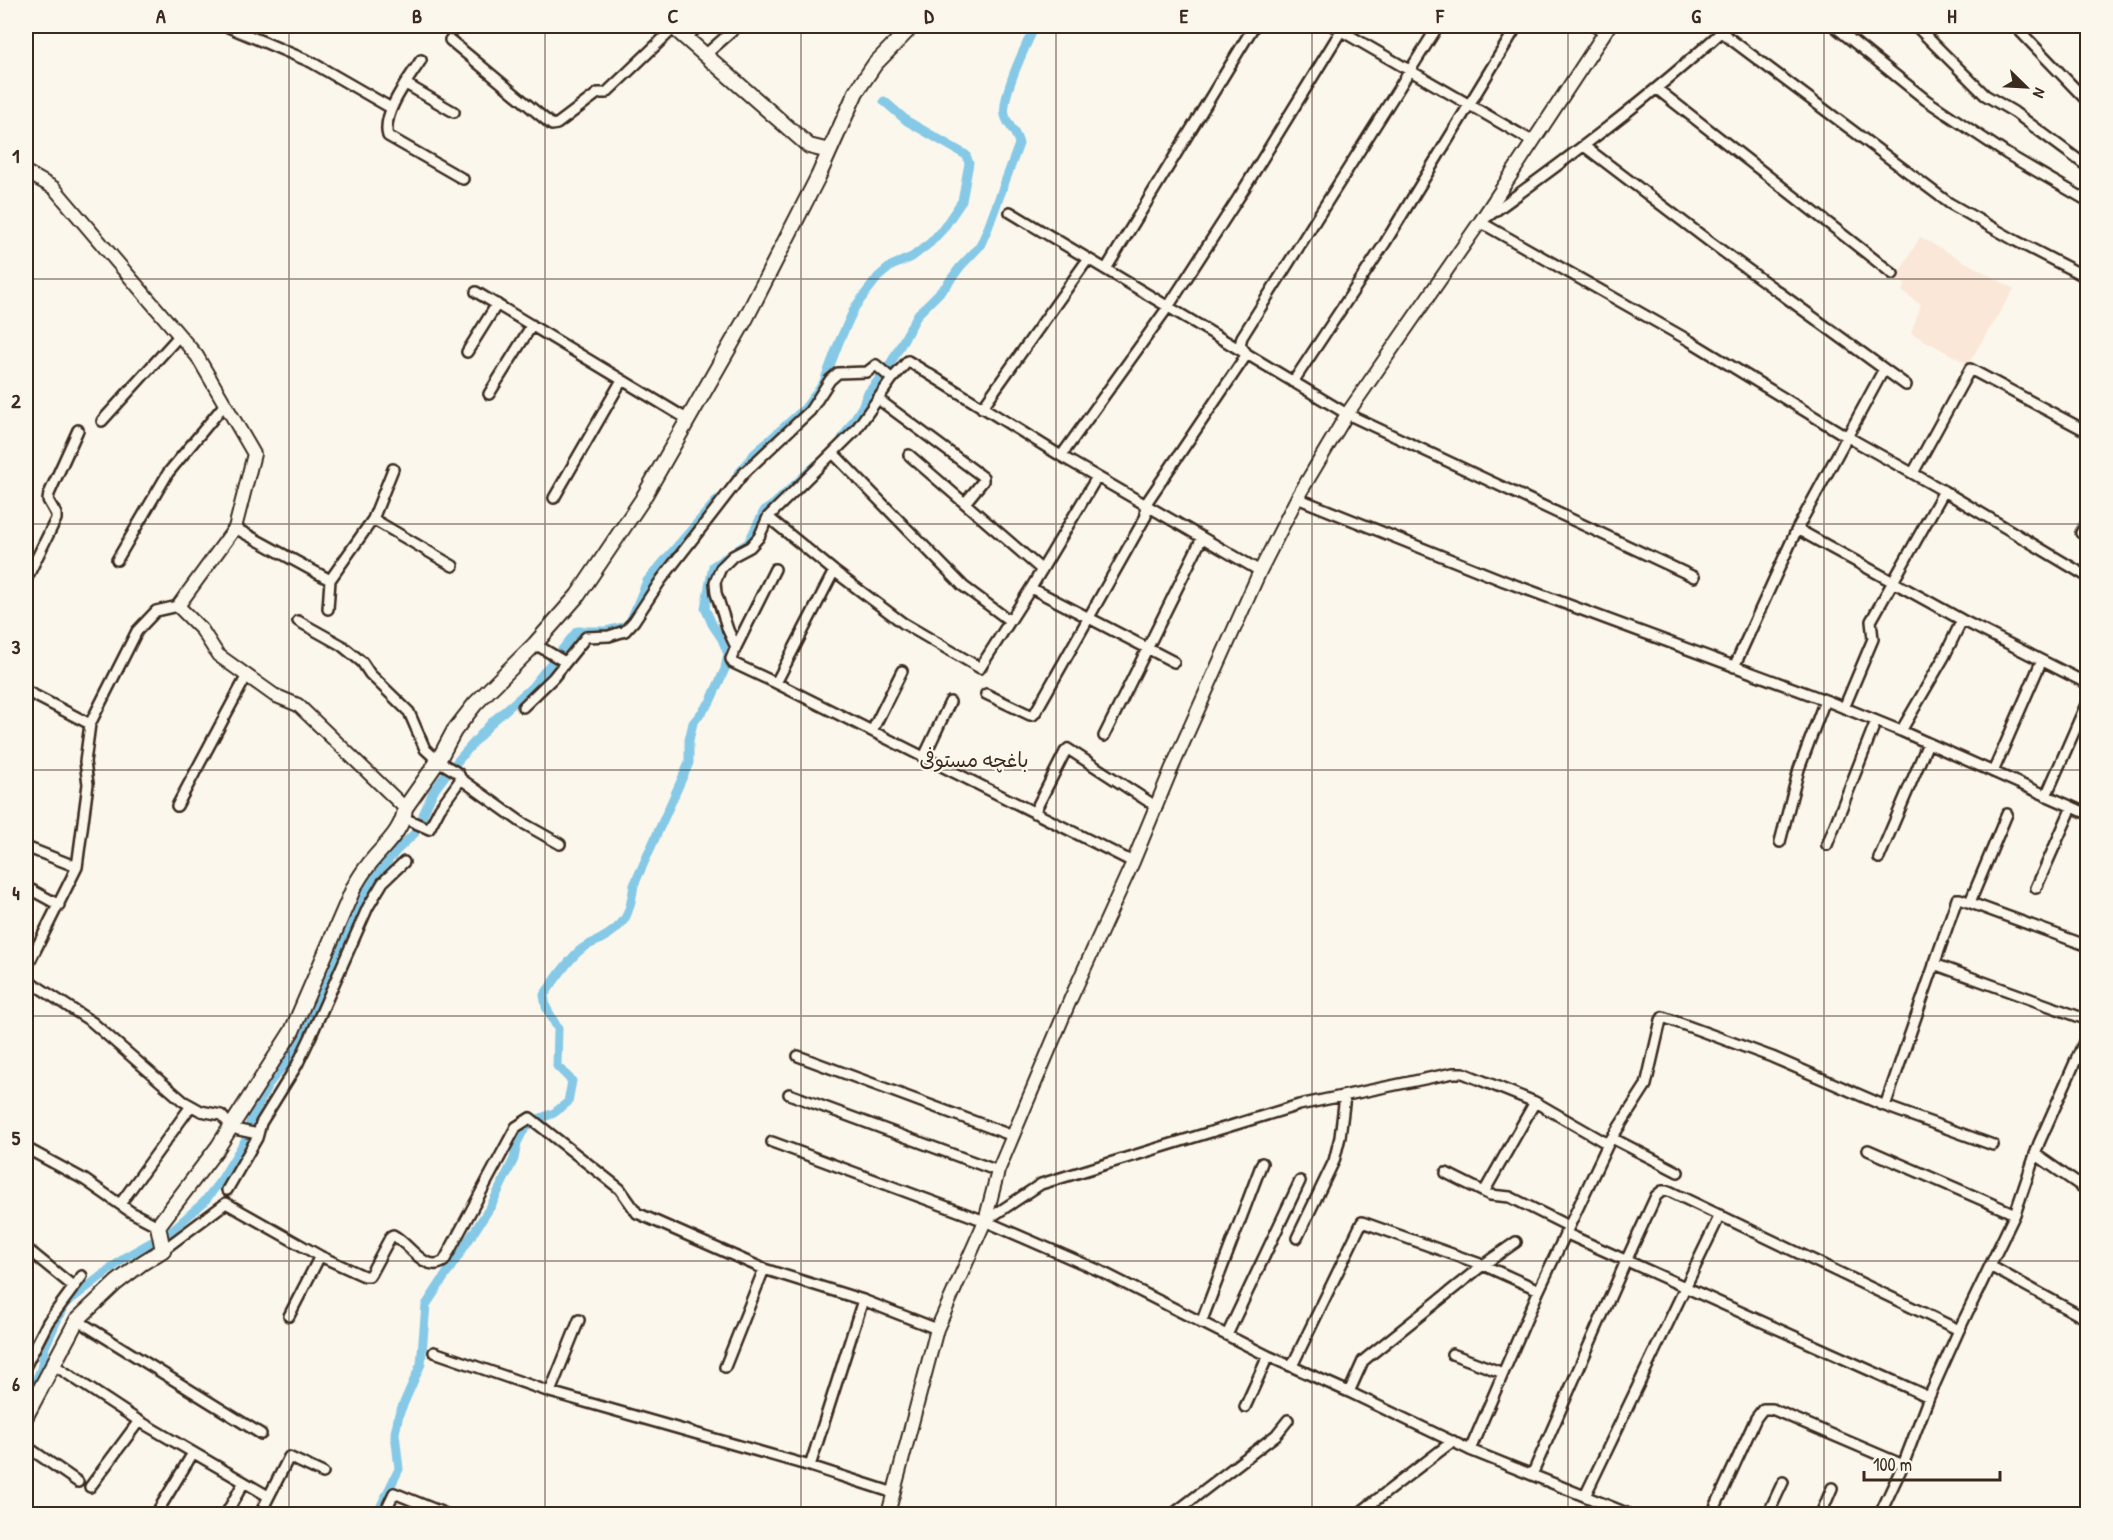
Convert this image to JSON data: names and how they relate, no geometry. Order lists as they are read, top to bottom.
{
  "districts": ["باغچه مستوفی"],
  "scale_bar": "100 m",
  "north": "bottom right",
  "grid": {
    "columns": [
      "A",
      "B",
      "C",
      "D",
      "E",
      "F",
      "G",
      "H"
    ],
    "rows": [
      "1",
      "2",
      "3",
      "4",
      "5",
      "6"
    ]
  }
}
